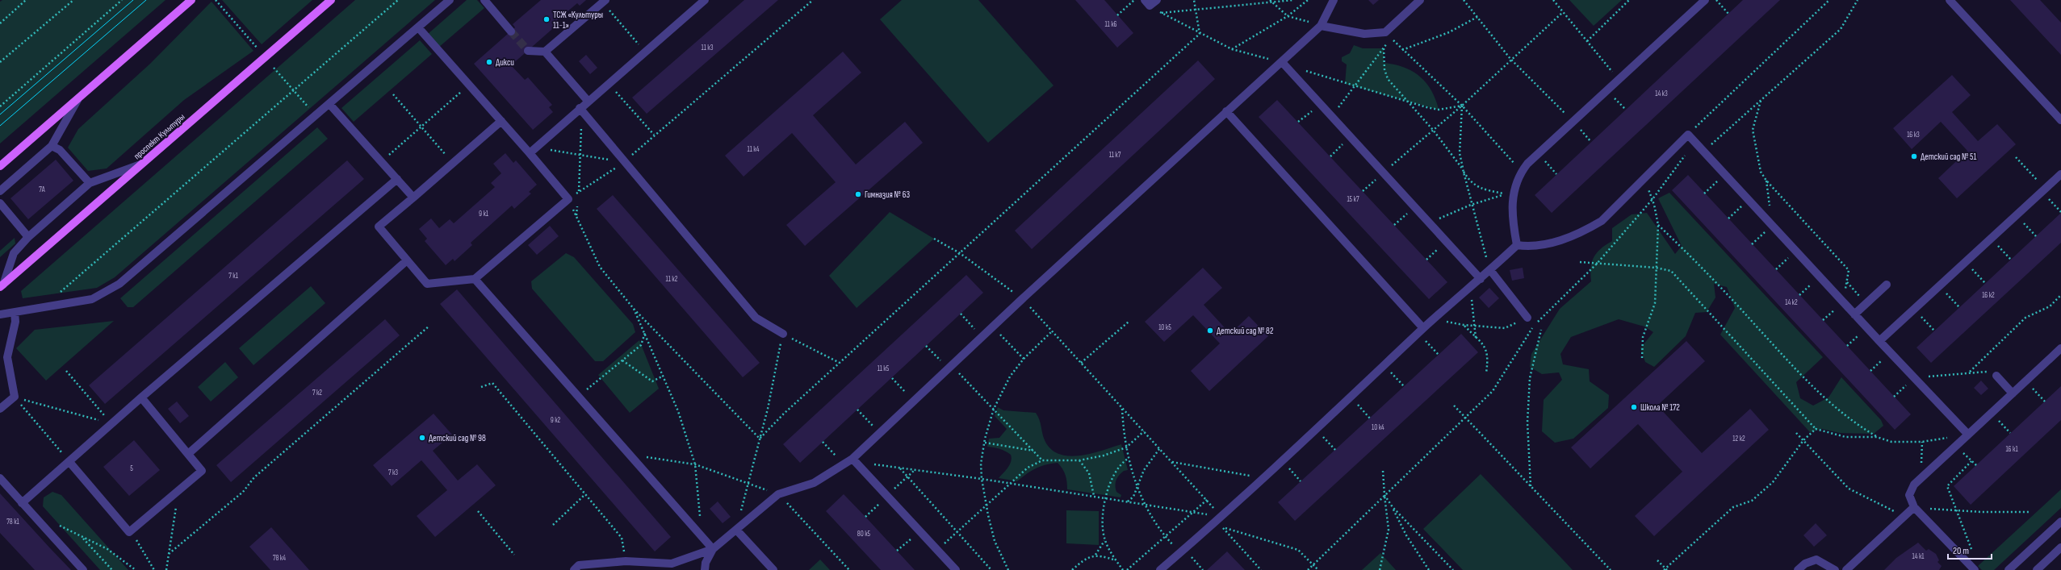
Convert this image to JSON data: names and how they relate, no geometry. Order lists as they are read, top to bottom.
{
  "streets": {
    "main road": ["проспект Культуры"]
  },
  "places": [
    "ТСЖ «Культуры 11-1»",
    "Дикси",
    "Детский сад № 51",
    "Гимназия № 63",
    "Детский сад № 82",
    "Школа № 172",
    "Детский сад № 98"
  ],
  "house_numbers": [
    "11 к6",
    "11 к3",
    "14 к3",
    "16 к3",
    "11 к4",
    "11 к7",
    "7А",
    "15 к7",
    "9 к1",
    "7 к1",
    "11 к2",
    "16 к2",
    "14 к2",
    "10 к5",
    "11 к5",
    "7 к2",
    "9 к2",
    "10 к4",
    "12 к2",
    "16 к1",
    "5",
    "7 к3",
    "78 к1",
    "80 к5",
    "14 к1",
    "78 к4"
  ],
  "scale_bar": "20 m"
}
